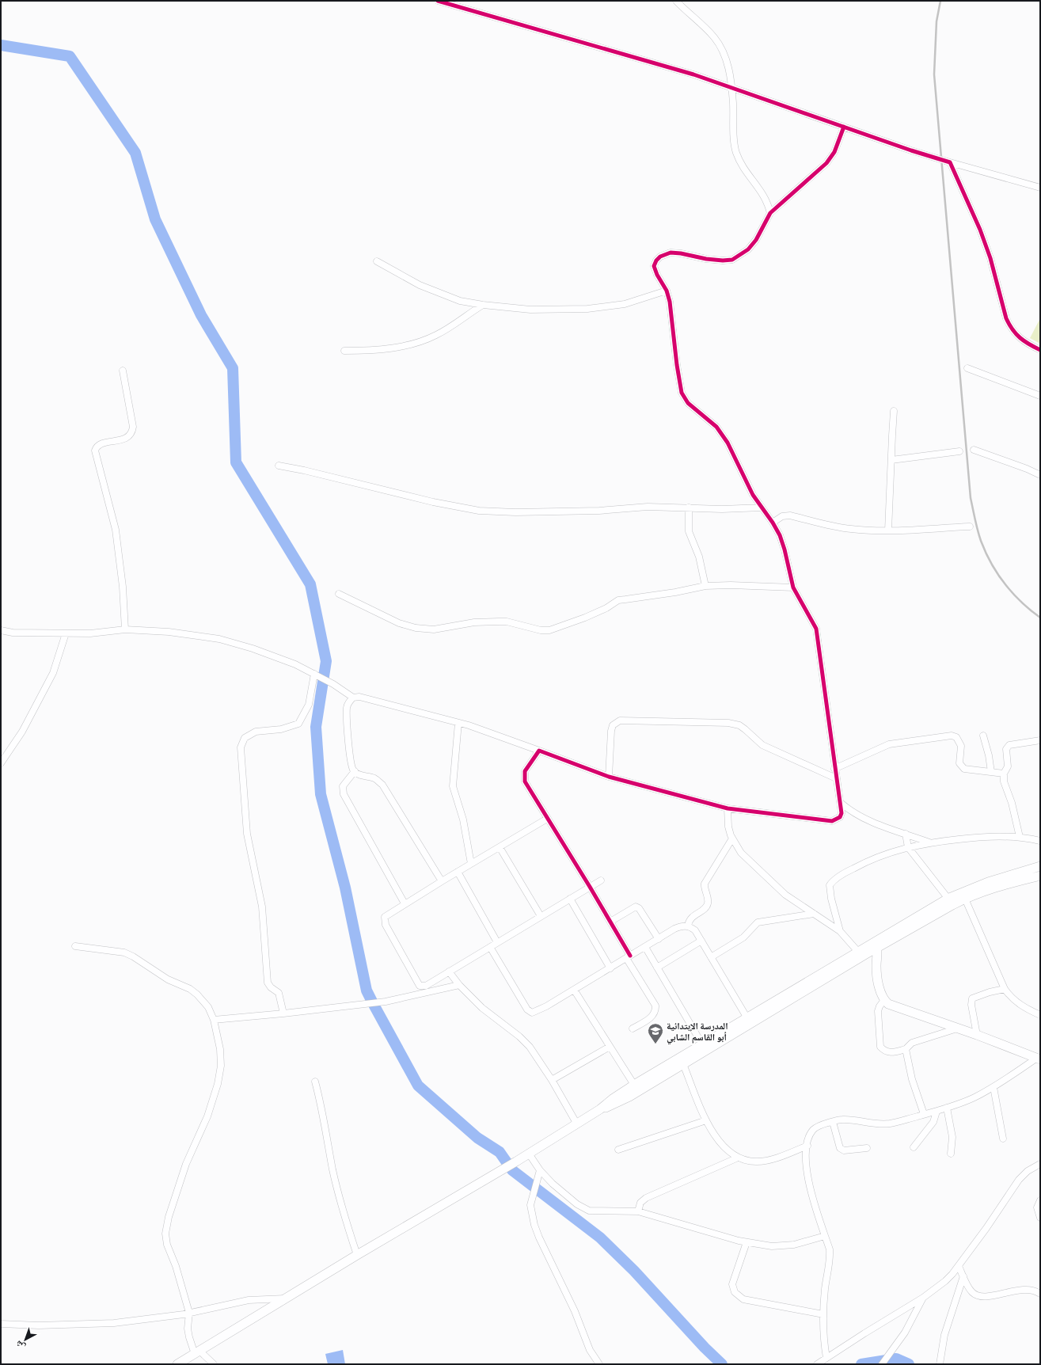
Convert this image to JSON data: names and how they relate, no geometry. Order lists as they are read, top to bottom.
{
  "places": {
    "school or university": ["المدرسة الإبتدائية أبو القاسم الشابي"]
  },
  "north": "bottom left"
}
